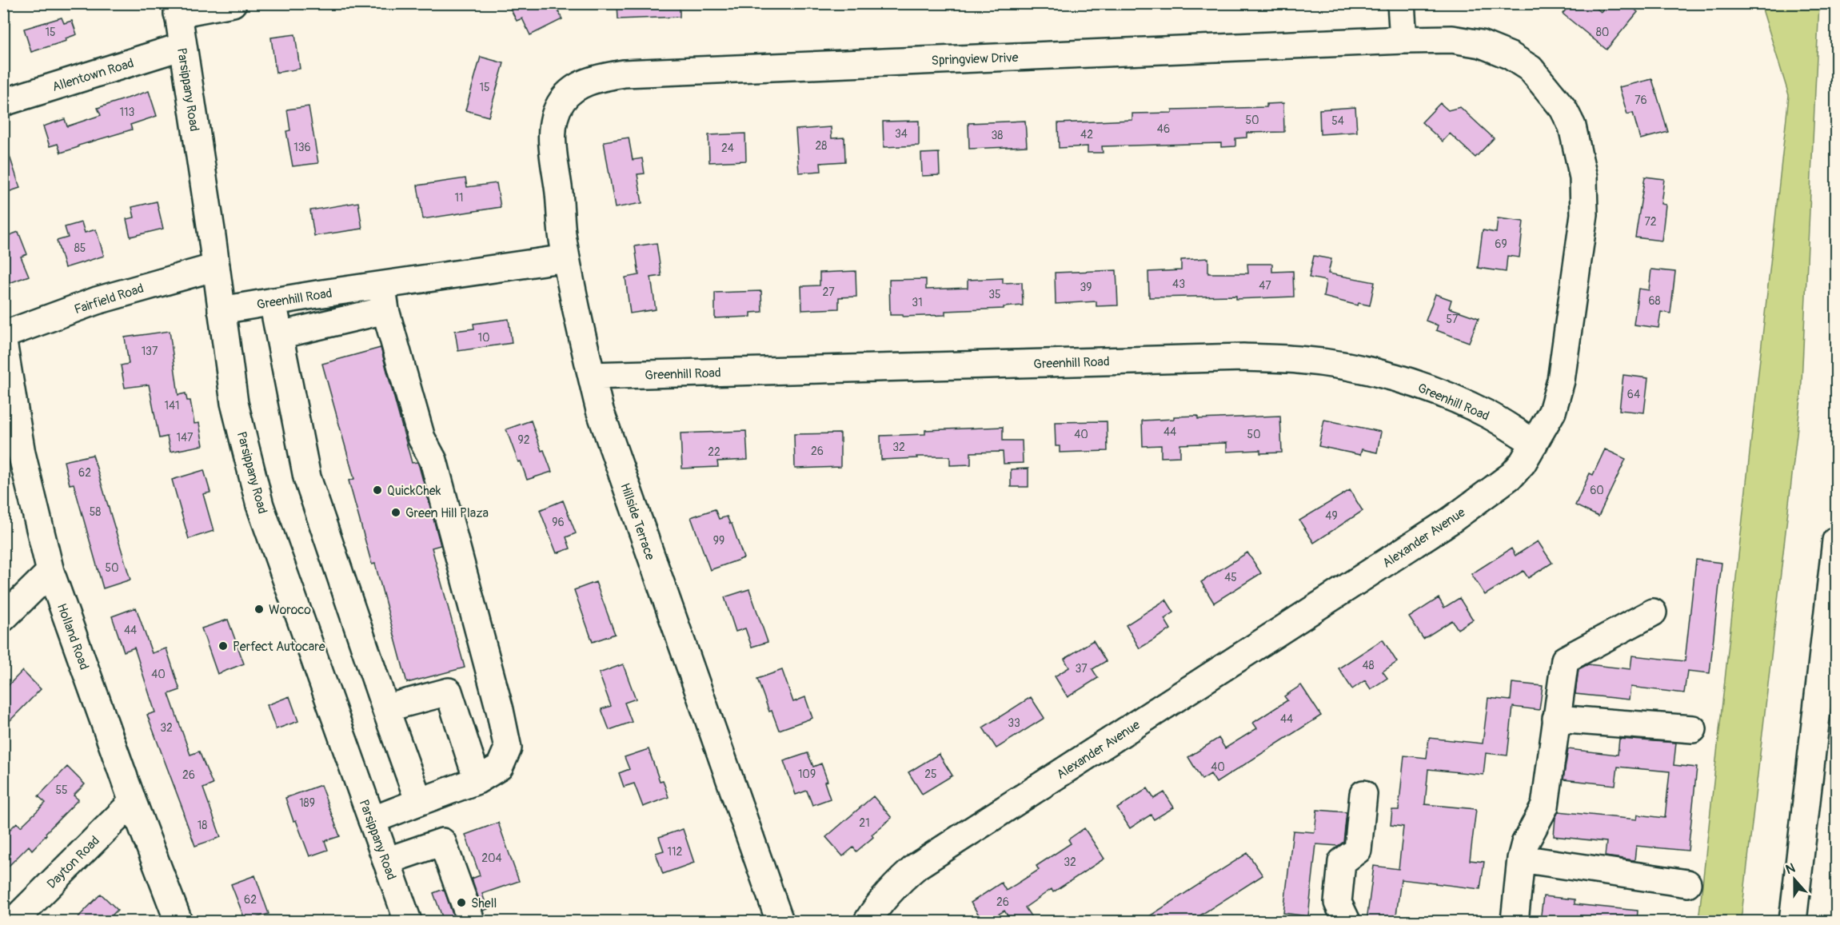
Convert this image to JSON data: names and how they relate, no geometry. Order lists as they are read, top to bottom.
{
  "streets": {
    "main road": [
      "Springview Drive",
      "Allentown Road",
      "Parsippany Road",
      "Fairfield Road",
      "Greenhill Road",
      "Hillside Terrace",
      "Alexander Avenue",
      "Holland Road",
      "Dayton Road"
    ]
  },
  "crossings": [
    ["Springview Drive", "Hillside Terrace"],
    ["Springview Drive", "Alexander Avenue"],
    ["Allentown Road", "Parsippany Road"],
    ["Parsippany Road", "Fairfield Road"],
    ["Parsippany Road", "Greenhill Road"],
    ["Greenhill Road", "Hillside Terrace"],
    ["Greenhill Road", "Alexander Avenue"],
    ["Holland Road", "Dayton Road"]
  ],
  "places": [
    "QuickChek",
    "Green Hill Plaza",
    "Woroco",
    "Perfect Autocare",
    "Shell"
  ],
  "house_numbers": [
    "15",
    "80",
    "15",
    "76",
    "113",
    "50",
    "54",
    "46",
    "34",
    "42",
    "38",
    "28",
    "136",
    "24",
    "11",
    "72",
    "69",
    "85",
    "43",
    "47",
    "39",
    "27",
    "35",
    "68",
    "31",
    "57",
    "10",
    "137",
    "64",
    "141",
    "44",
    "40",
    "50",
    "147",
    "92",
    "32",
    "26",
    "22",
    "62",
    "60",
    "58",
    "49",
    "96",
    "99",
    "50",
    "45",
    "44",
    "48",
    "37",
    "40",
    "44",
    "33",
    "32",
    "40",
    "109",
    "25",
    "26",
    "55",
    "189",
    "21",
    "18",
    "112",
    "204",
    "32",
    "62",
    "26"
  ],
  "north": "top"
}
